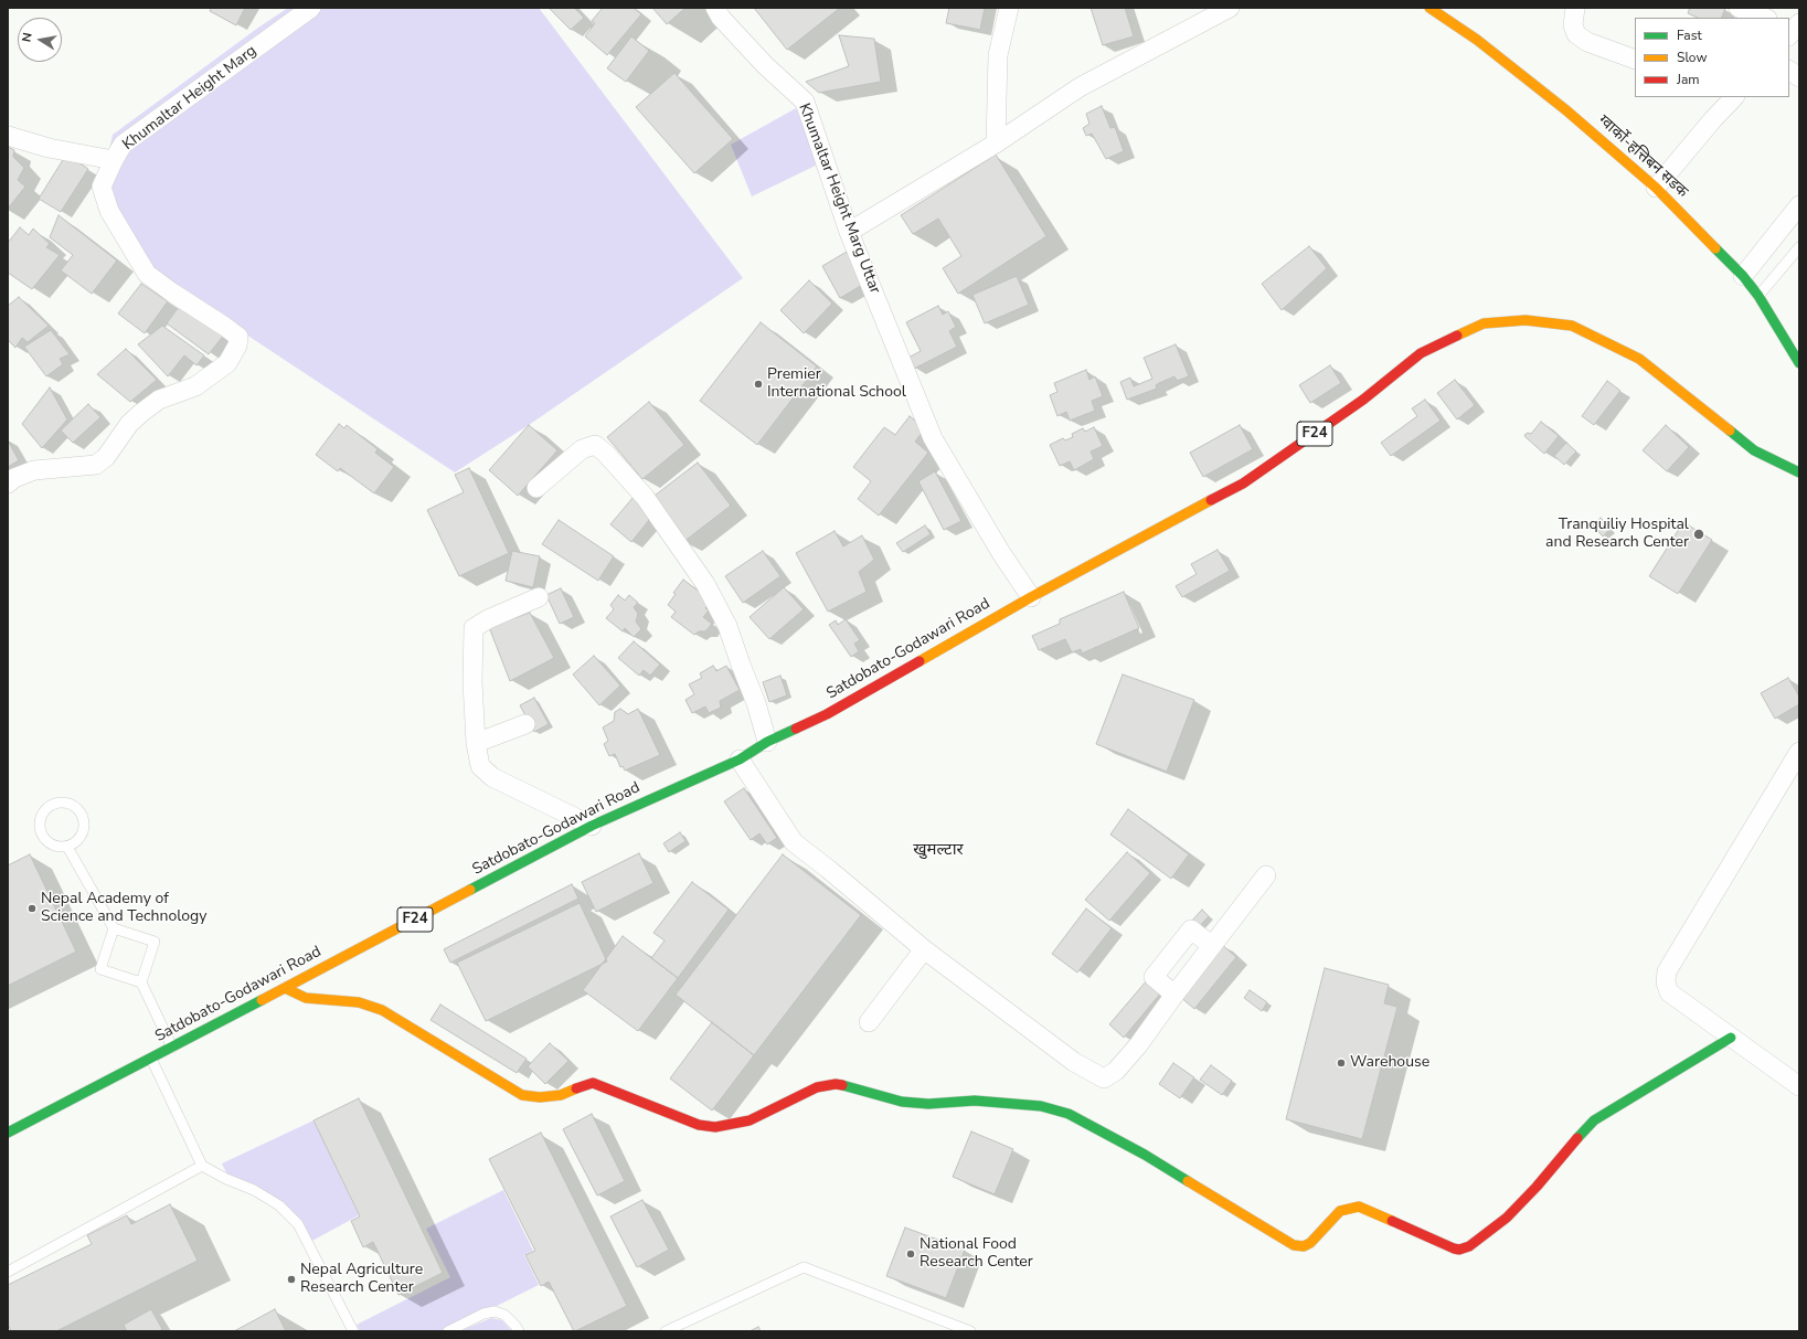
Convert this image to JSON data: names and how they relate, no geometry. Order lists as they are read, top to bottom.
{
  "streets": {
    "main road": ["ग्वार्को-हत्तिबन सडक", "F24", "Satdobato-Godawari Road"],
    "street": ["Khumaltar Height Marg", "Khumaltar Height Marg Uttar"]
  },
  "crossings": [
    ["Khumaltar Height Marg Uttar", "Satdobato-Godawari Road"]
  ],
  "districts": ["खुमल्टार"],
  "places": [
    "Premier International School",
    "Tranquiliy Hospital and Research Center",
    "Nepal Academy of Science and Technology",
    "Warehouse",
    "National Food Research Center",
    "Nepal Agriculture Research Center"
  ],
  "legend": ["Fast", "Slow", "Jam"],
  "north": "left"
}
